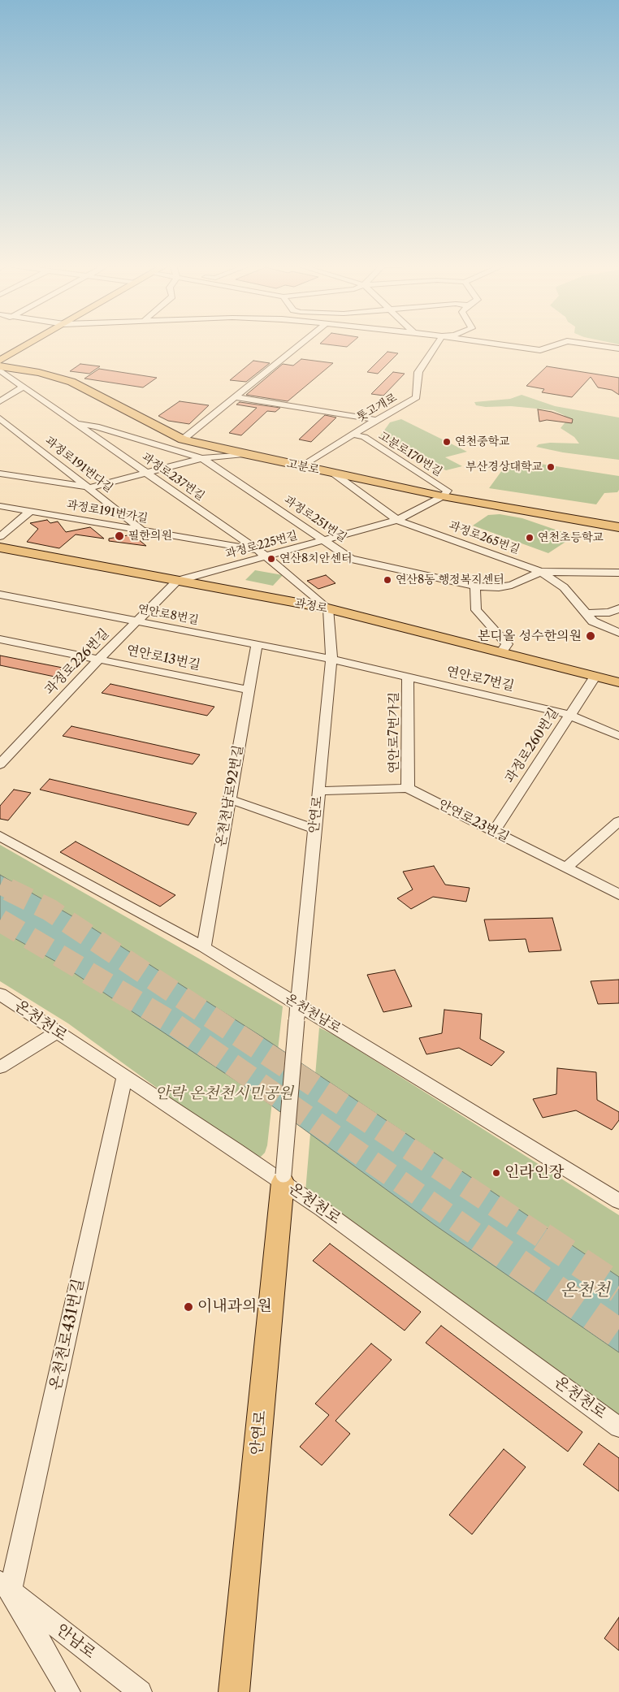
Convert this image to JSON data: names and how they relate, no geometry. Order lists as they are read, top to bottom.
{
  "streets": {
    "main road": ["고분로", "과정로", "안연로"],
    "street": [
      "톳고개로",
      "고분로170번길",
      "과정로191번다길",
      "과정로237번길",
      "과정로191번가길",
      "과정로251번길",
      "과정로265번길",
      "과정로225번길",
      "연안로8번길",
      "연안로13번길",
      "과정로226번길",
      "연안로7번길",
      "연안로7번가길",
      "과정로260번길",
      "온천천남로92번길",
      "안연로23번길",
      "온천천남로",
      "온천천로",
      "온천천로431번길",
      "안남로"
    ]
  },
  "crossings": [
    ["톳고개로", "고분로170번길"],
    ["톳고개로", "고분로"],
    ["고분로170번길", "고분로"],
    ["고분로170번길", "과정로225번길"],
    ["과정로191번다길", "과정로191번가길"],
    ["고분로", "과정로265번길"],
    ["고분로", "과정로225번길"],
    ["과정로237번길", "과정로191번가길"],
    ["과정로237번길", "과정로251번길"],
    ["과정로237번길", "과정로225번길"],
    ["과정로237번길", "과정로"],
    ["과정로237번길", "안연로"],
    ["과정로191번가길", "과정로225번길"],
    ["과정로251번길", "과정로265번길"],
    ["과정로251번길", "과정로225번길"],
    ["과정로265번길", "과정로225번길"],
    ["과정로225번길", "과정로"],
    ["과정로225번길", "과정로226번길"],
    ["과정로", "과정로226번길"],
    ["과정로", "과정로260번길"],
    ["과정로", "안연로"],
    ["연안로8번길", "과정로226번길"],
    ["연안로8번길", "연안로7번길"],
    ["연안로8번길", "온천천남로92번길"],
    ["연안로8번길", "안연로"],
    ["연안로13번길", "과정로226번길"],
    ["연안로13번길", "온천천남로92번길"],
    ["연안로7번길", "연안로7번가길"],
    ["연안로7번길", "과정로260번길"],
    ["연안로7번길", "안연로"],
    ["연안로7번가길", "안연로23번길"],
    ["과정로260번길", "안연로23번길"],
    ["온천천남로92번길", "온천천남로"],
    ["안연로", "안연로23번길"],
    ["안연로", "온천천남로"],
    ["안연로", "온천천로"],
    ["온천천로", "온천천로431번길"],
    ["온천천로431번길", "안남로"]
  ],
  "water": ["온천천"],
  "parks": ["안락 온천천시민공원"],
  "places": [
    "연천중학교",
    "부산경상대학교",
    "필한의원",
    "연천초등학교",
    "연산8치안센터",
    "연산8동 행정복지센터",
    "본디올 성수한의원",
    "인라인장",
    "이내과의원"
  ]
}
